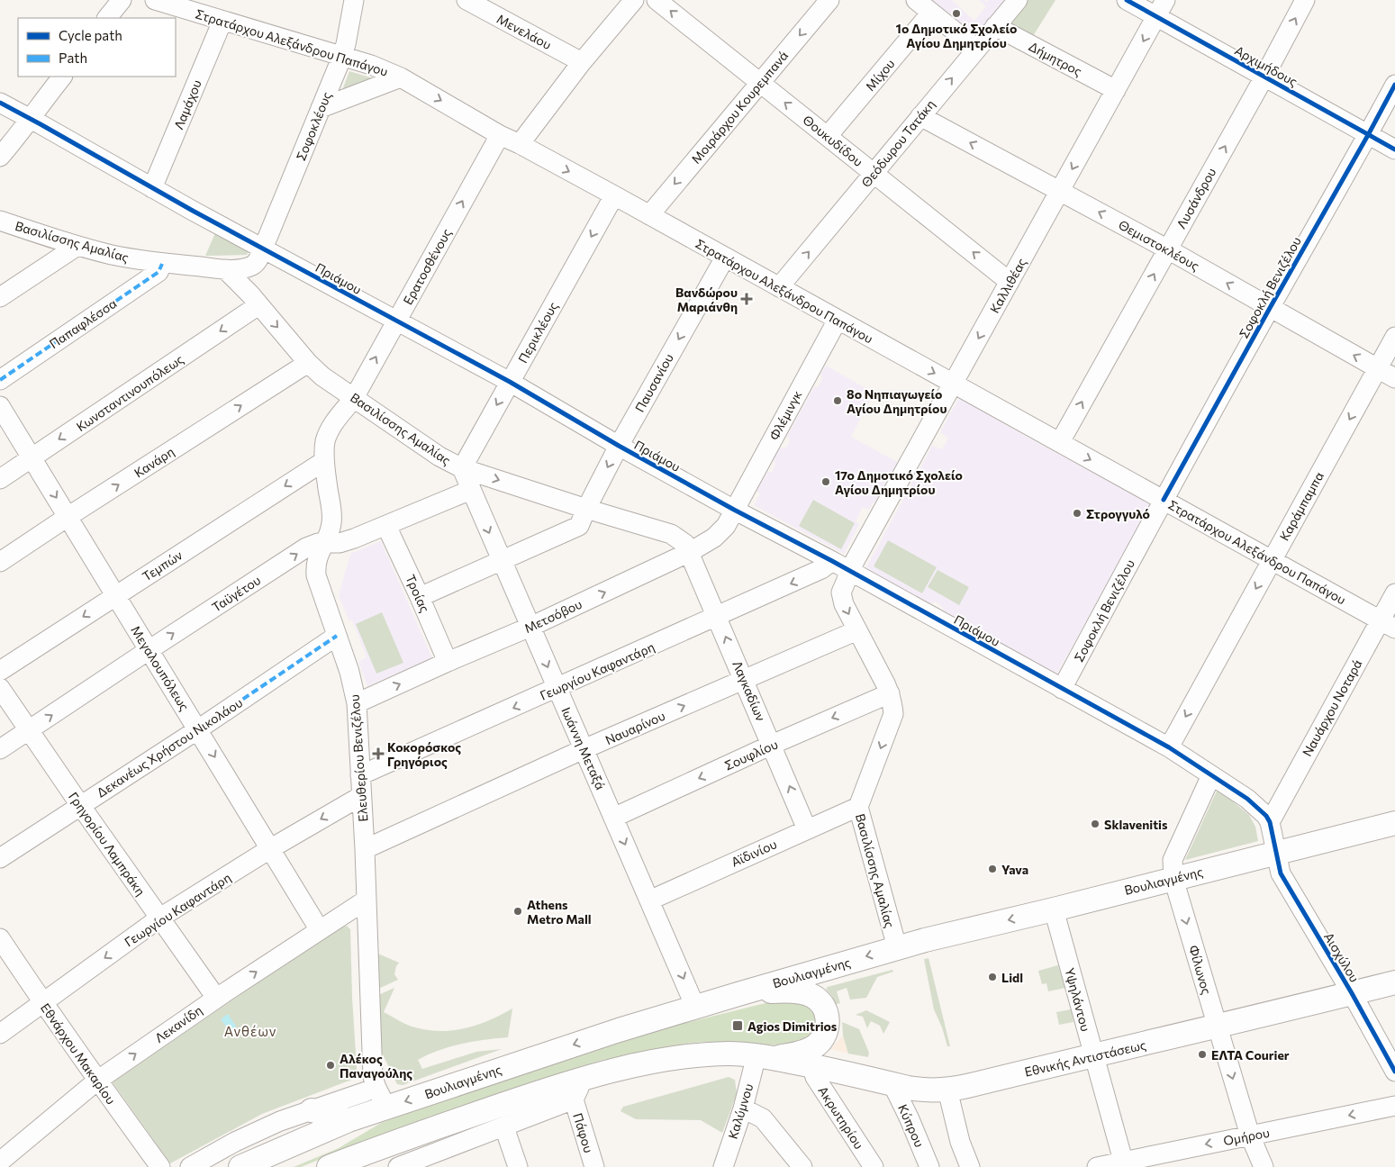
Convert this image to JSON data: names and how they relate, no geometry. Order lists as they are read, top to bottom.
{
  "streets": {
    "main road": ["Βουλιαγμένης", "Εθνικής Αντιστάσεως"],
    "street": [
      "Μενελάου",
      "Στρατάρχου Αλεξάνδρου Παπάγου",
      "Δήμητρος",
      "Αρχιμήδους",
      "Μίχου",
      "Λαμάχου",
      "Μοιράρχου Κουρεμπανά",
      "Σοφοκλέους",
      "Θουκυδίδου",
      "Θεόδωρου Τατάκη",
      "Λυσάνδρου",
      "Βασιλίσσης Αμαλίας",
      "Θεμιστοκλέους",
      "Ερατοσθένους",
      "Πριάμου",
      "Καλλιθέας",
      "Σοφοκλή Βενιζέλου",
      "Παπαφλέσσα",
      "Περικλέους",
      "Παυσανίου",
      "Κωνσταντινουπόλεως",
      "Φλέμινγκ",
      "Κανάρη",
      "Καράμπαμπα",
      "Τεμπών",
      "Ταϋγέτου",
      "Τροίας",
      "Μετσόβου",
      "Μεγαλουπόλεως",
      "Γεωργίου Καφαντάρη",
      "Λαγκαδίων",
      "Ναυάρχου Νοταρά",
      "Ναυαρίνου",
      "Δεκανέως Χρήστου Νικολάου",
      "Ιωάννη Μεταξά",
      "Σουφλίου",
      "Ελευθερίου Βενιζέλου",
      "Γρηγορίου Λαμπράκη",
      "Αϊδινίου",
      "Αισχύλου",
      "Φίλωνος",
      "Υψηλάντου",
      "Λεκανίδη",
      "Εθνάρχου Μακαρίου",
      "Καλύμνου",
      "Ακρωτηρίου",
      "Κύπρου",
      "Πάφου",
      "Ομήρου"
    ]
  },
  "crossings": [
    ["Στρατάρχου Αλεξάνδρου Παπάγου", "Λαμάχου"],
    ["Στρατάρχου Αλεξάνδρου Παπάγου", "Μοιράρχου Κουρεμπανά"],
    ["Στρατάρχου Αλεξάνδρου Παπάγου", "Σοφοκλέους"],
    ["Στρατάρχου Αλεξάνδρου Παπάγου", "Θεόδωρου Τατάκη"],
    ["Στρατάρχου Αλεξάνδρου Παπάγου", "Λυσάνδρου"],
    ["Στρατάρχου Αλεξάνδρου Παπάγου", "Ερατοσθένους"],
    ["Στρατάρχου Αλεξάνδρου Παπάγου", "Καλλιθέας"],
    ["Στρατάρχου Αλεξάνδρου Παπάγου", "Σοφοκλή Βενιζέλου"],
    ["Στρατάρχου Αλεξάνδρου Παπάγου", "Περικλέους"],
    ["Στρατάρχου Αλεξάνδρου Παπάγου", "Παυσανίου"],
    ["Στρατάρχου Αλεξάνδρου Παπάγου", "Φλέμινγκ"],
    ["Στρατάρχου Αλεξάνδρου Παπάγου", "Καράμπαμπα"],
    ["Στρατάρχου Αλεξάνδρου Παπάγου", "Ναυάρχου Νοταρά"],
    ["Δήμητρος", "Θεόδωρου Τατάκη"],
    ["Δήμητρος", "Καλλιθέας"],
    ["Αρχιμήδους", "Λυσάνδρου"],
    ["Αρχιμήδους", "Καλλιθέας"],
    ["Αρχιμήδους", "Σοφοκλή Βενιζέλου"],
    ["Μίχου", "Θουκυδίδου"],
    ["Λαμάχου", "Πριάμου"],
    ["Μοιράρχου Κουρεμπανά", "Θουκυδίδου"],
    ["Σοφοκλέους", "Βασιλίσσης Αμαλίας"],
    ["Σοφοκλέους", "Πριάμου"],
    ["Θουκυδίδου", "Θεόδωρου Τατάκη"],
    ["Θουκυδίδου", "Καλλιθέας"],
    ["Θεόδωρου Τατάκη", "Θεμιστοκλέους"],
    ["Λυσάνδρου", "Θεμιστοκλέους"],
    ["Βασιλίσσης Αμαλίας", "Ερατοσθένους"],
    ["Βασιλίσσης Αμαλίας", "Πριάμου"],
    ["Βασιλίσσης Αμαλίας", "Καλλιθέας"],
    ["Βασιλίσσης Αμαλίας", "Παπαφλέσσα"],
    ["Βασιλίσσης Αμαλίας", "Περικλέους"],
    ["Βασιλίσσης Αμαλίας", "Παυσανίου"],
    ["Βασιλίσσης Αμαλίας", "Κωνσταντινουπόλεως"],
    ["Βασιλίσσης Αμαλίας", "Κανάρη"],
    ["Βασιλίσσης Αμαλίας", "Μετσόβου"],
    ["Βασιλίσσης Αμαλίας", "Λαγκαδίων"],
    ["Βασιλίσσης Αμαλίας", "Ναυαρίνου"],
    ["Βασιλίσσης Αμαλίας", "Σουφλίου"],
    ["Βασιλίσσης Αμαλίας", "Ελευθερίου Βενιζέλου"],
    ["Βασιλίσσης Αμαλίας", "Αϊδινίου"],
    ["Βασιλίσσης Αμαλίας", "Βουλιαγμένης"],
    ["Θεμιστοκλέους", "Καλλιθέας"],
    ["Θεμιστοκλέους", "Σοφοκλή Βενιζέλου"],
    ["Θεμιστοκλέους", "Καράμπαμπα"],
    ["Ερατοσθένους", "Πριάμου"],
    ["Ερατοσθένους", "Ελευθερίου Βενιζέλου"],
    ["Πριάμου", "Καλλιθέας"],
    ["Πριάμου", "Σοφοκλή Βενιζέλου"],
    ["Πριάμου", "Περικλέους"],
    ["Πριάμου", "Παυσανίου"],
    ["Πριάμου", "Φλέμινγκ"],
    ["Πριάμου", "Καράμπαμπα"],
    ["Πριάμου", "Μετσόβου"],
    ["Πριάμου", "Γεωργίου Καφαντάρη"],
    ["Πριάμου", "Ναυάρχου Νοταρά"],
    ["Πριάμου", "Φίλωνος"],
    ["Κωνσταντινουπόλεως", "Μεγαλουπόλεως"],
    ["Φλέμινγκ", "Μετσόβου"],
    ["Κανάρη", "Μεγαλουπόλεως"],
    ["Τεμπών", "Μεγαλουπόλεως"],
    ["Τεμπών", "Ελευθερίου Βενιζέλου"],
    ["Ταϋγέτου", "Τροίας"],
    ["Ταϋγέτου", "Μεγαλουπόλεως"],
    ["Ταϋγέτου", "Ιωάννη Μεταξά"],
    ["Ταϋγέτου", "Ελευθερίου Βενιζέλου"],
    ["Ταϋγέτου", "Γρηγορίου Λαμπράκη"],
    ["Τροίας", "Μετσόβου"],
    ["Μετσόβου", "Λαγκαδίων"],
    ["Μετσόβου", "Ιωάννη Μεταξά"],
    ["Μετσόβου", "Ελευθερίου Βενιζέλου"],
    ["Μεγαλουπόλεως", "Γεωργίου Καφαντάρη"],
    ["Μεγαλουπόλεως", "Δεκανέως Χρήστου Νικολάου"],
    ["Μεγαλουπόλεως", "Λεκανίδη"],
    ["Γεωργίου Καφαντάρη", "Λαγκαδίων"],
    ["Γεωργίου Καφαντάρη", "Ιωάννη Μεταξά"],
    ["Γεωργίου Καφαντάρη", "Ελευθερίου Βενιζέλου"],
    ["Γεωργίου Καφαντάρη", "Γρηγορίου Λαμπράκη"],
    ["Γεωργίου Καφαντάρη", "Εθνάρχου Μακαρίου"],
    ["Λαγκαδίων", "Ναυαρίνου"],
    ["Λαγκαδίων", "Σουφλίου"],
    ["Λαγκαδίων", "Αϊδινίου"],
    ["Ναυαρίνου", "Ιωάννη Μεταξά"],
    ["Ναυαρίνου", "Ελευθερίου Βενιζέλου"],
    ["Δεκανέως Χρήστου Νικολάου", "Ελευθερίου Βενιζέλου"],
    ["Δεκανέως Χρήστου Νικολάου", "Γρηγορίου Λαμπράκη"],
    ["Ιωάννη Μεταξά", "Σουφλίου"],
    ["Ιωάννη Μεταξά", "Αϊδινίου"],
    ["Ιωάννη Μεταξά", "Βουλιαγμένης"],
    ["Ελευθερίου Βενιζέλου", "Βουλιαγμένης"],
    ["Ελευθερίου Βενιζέλου", "Λεκανίδη"],
    ["Γρηγορίου Λαμπράκη", "Λεκανίδη"],
    ["Βουλιαγμένης", "Αισχύλου"],
    ["Βουλιαγμένης", "Φίλωνος"],
    ["Βουλιαγμένης", "Υψηλάντου"],
    ["Αισχύλου", "Εθνικής Αντιστάσεως"],
    ["Φίλωνος", "Εθνικής Αντιστάσεως"],
    ["Φίλωνος", "Ομήρου"],
    ["Υψηλάντου", "Εθνικής Αντιστάσεως"],
    ["Υψηλάντου", "Ομήρου"],
    ["Λεκανίδη", "Εθνάρχου Μακαρίου"],
    ["Εθνικής Αντιστάσεως", "Καλύμνου"],
    ["Εθνικής Αντιστάσεως", "Ακρωτηρίου"],
    ["Εθνικής Αντιστάσεως", "Κύπρου"]
  ],
  "one_way": [
    "Θουκυδίδου",
    "Θεόδωρου Τατάκη",
    "Λυσάνδρου",
    "Θεμιστοκλέους",
    "Ερατοσθένους",
    "Καλλιθέας",
    "Περικλέους",
    "Παυσανίου",
    "Κανάρη",
    "Καράμπαμπα",
    "Τεμπών",
    "Ταϋγέτου",
    "Γεωργίου Καφαντάρη",
    "Λαγκαδίων",
    "Ιωάννη Μεταξά",
    "Σουφλίου",
    "Φίλωνος",
    "Ομήρου"
  ],
  "districts": ["Ανθέων"],
  "places": {
    "other": [
      "1ο Δημοτικό Σχολείο Αγίου Δημητρίου",
      "8ο Νηπιαγωγείο Αγίου Δημητρίου",
      "17ο Δημοτικό Σχολείο Αγίου Δημητρίου",
      "Στρογγυλό",
      "Sklavenitis",
      "Yava",
      "Athens Metro Mall",
      "Lidl",
      "ΕΛΤΑ Courier",
      "Αλέκος Παναγούλης"
    ],
    "health": ["Βανδώρου Μαριάνθη", "Κοκορόσκος Γρηγόριος"],
    "transit": ["Agios Dimitrios"]
  },
  "legend": ["Cycle path", "Path"]
}
